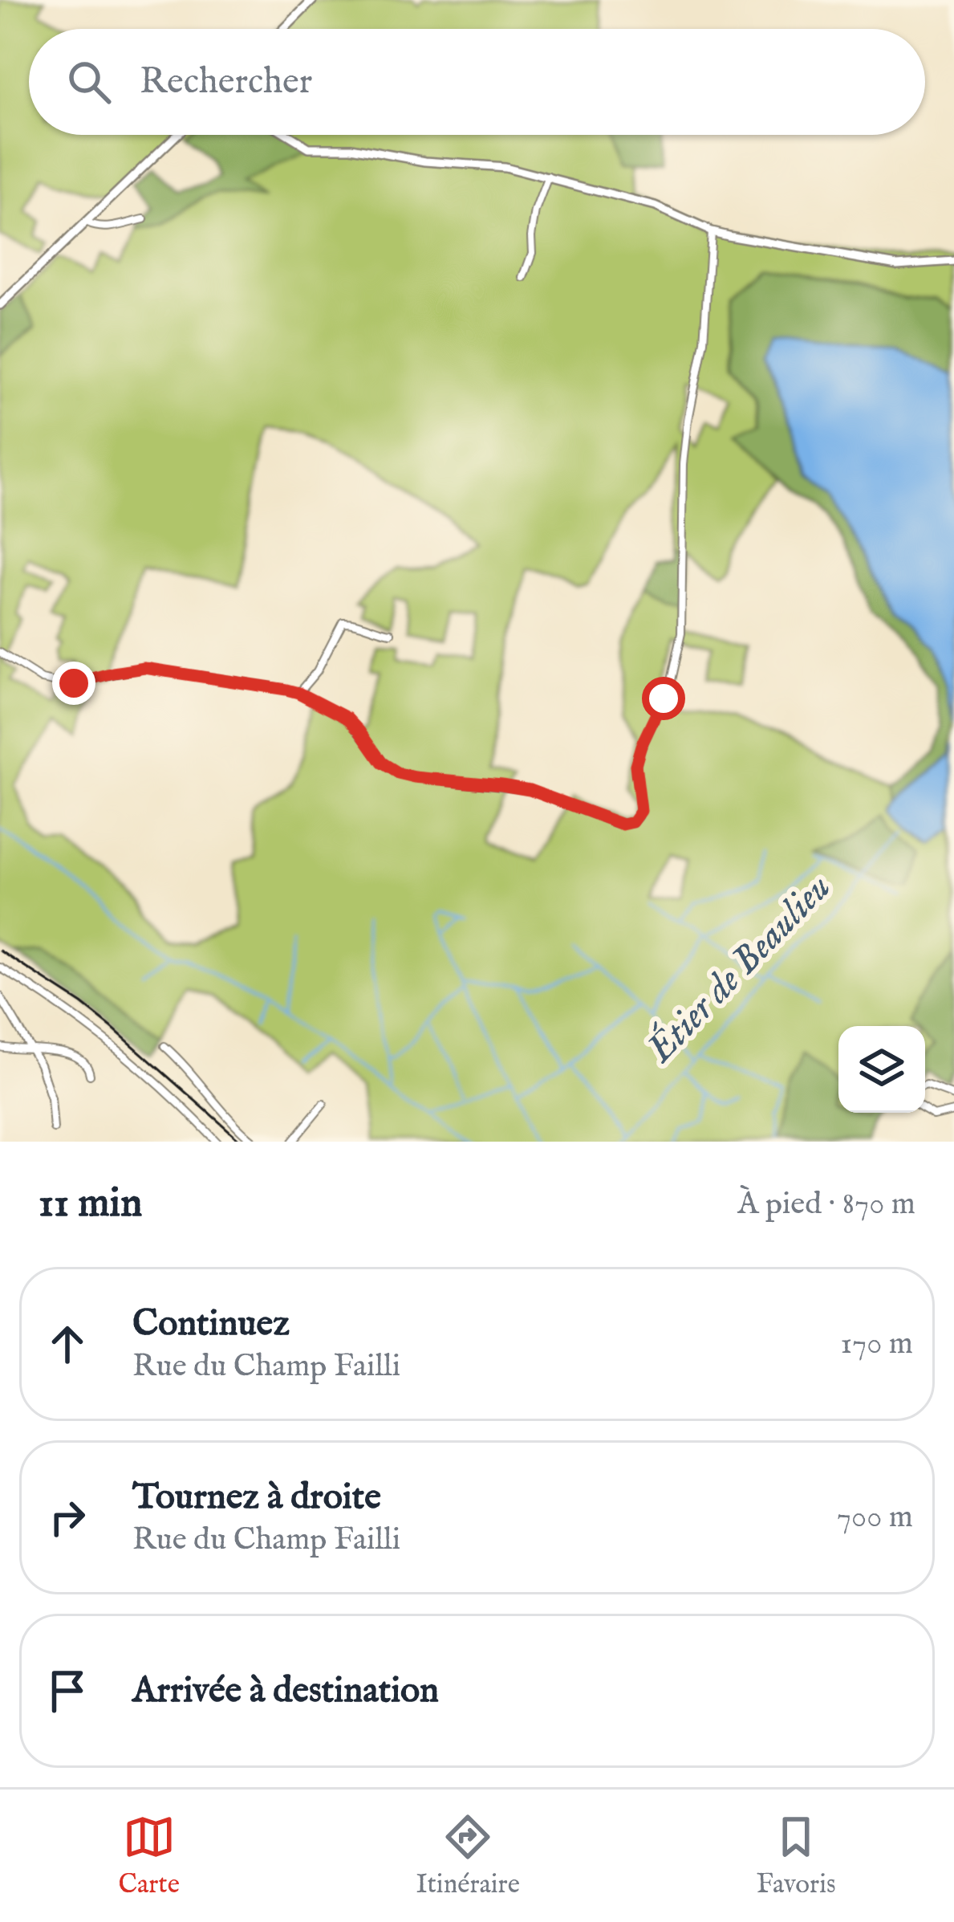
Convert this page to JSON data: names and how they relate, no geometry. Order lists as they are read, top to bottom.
{
  "water": ["Étier de Beaulieu"],
  "page": {
    "search": "Rechercher",
    "heading": ["11 min", "À pied · 870 m"],
    "list": [
      ["Continuez", "Rue du Champ Failli", "170 m"],
      ["Tournez à droite", "Rue du Champ Failli", "700 m"],
      "Arrivée à destination"
    ],
    "nav": ["Carte", "Itinéraire", "Favoris"]
  }
}
